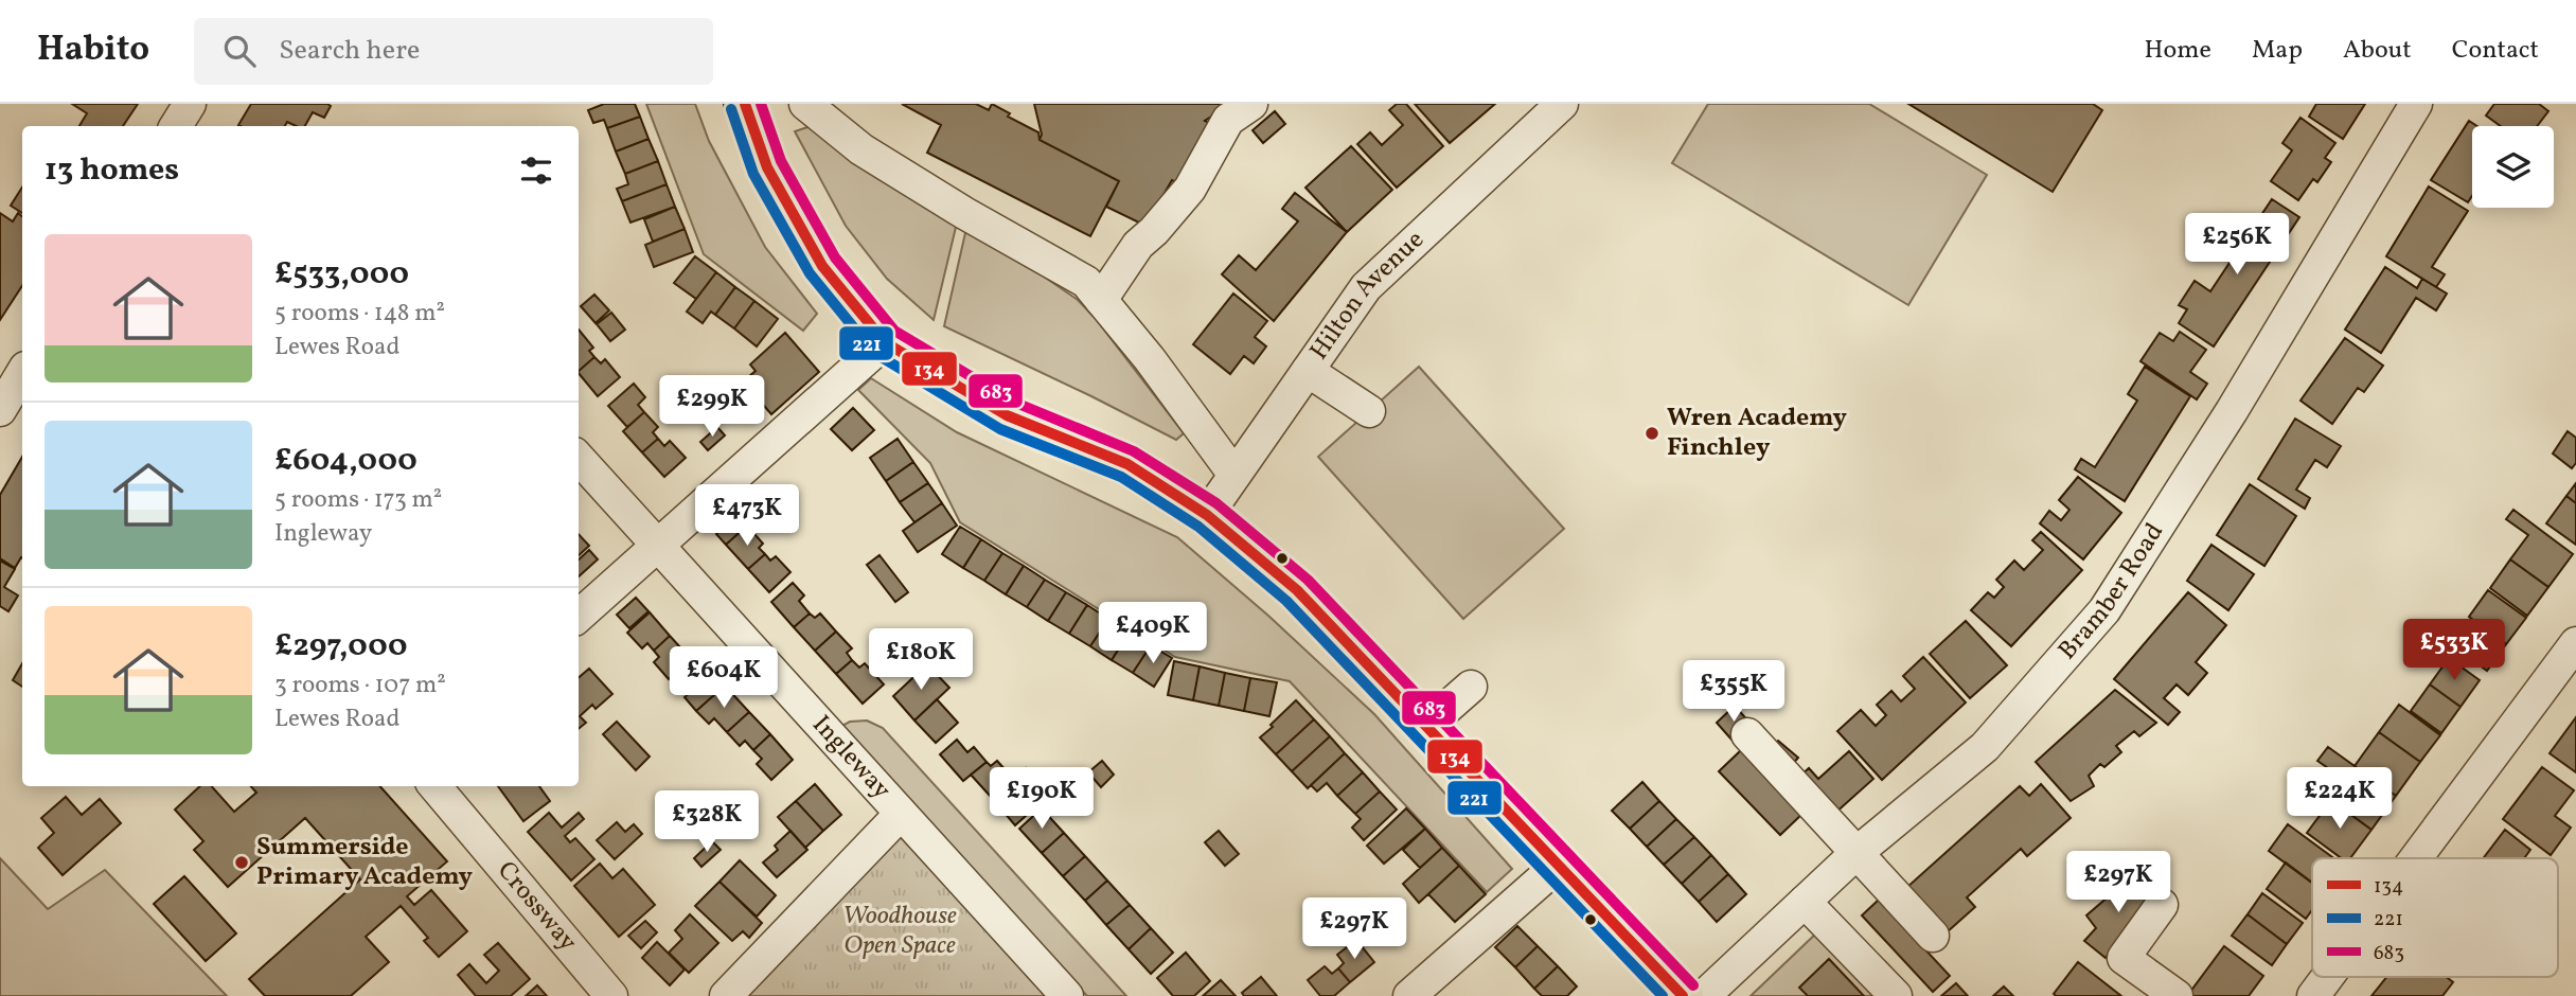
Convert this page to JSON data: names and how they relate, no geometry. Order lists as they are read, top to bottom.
{
  "streets": {
    "street": [
      "Hilton Avenue",
      "Bramber Road",
      "Ingleway",
      "Crossway"
    ]
  },
  "parks": ["Woodhouse Open Space"],
  "places": ["Wren Academy Finchley", "Summerside Primary Academy"],
  "lines": ["transit line 134", "transit line 683", "transit line 221"],
  "legend": ["134", "221", "683"],
  "page": {
    "header": "Habito",
    "search": "Search here",
    "nav": [
      "Home",
      "Map",
      "About",
      "Contact"
    ],
    "heading": "13 homes",
    "price": [
      "£256K",
      "£299K",
      "£473K",
      "£409K",
      "£533K",
      "£180K",
      "£604K",
      "£355K",
      "£190K",
      "£224K",
      "£328K",
      "£297K",
      "£297K"
    ],
    "list": [
      {
        "name": "£533,000",
        "note": "5 rooms · 148 m² · Lewes Road"
      },
      {
        "name": "£604,000",
        "note": "5 rooms · 173 m² · Ingleway"
      },
      {
        "name": "£297,000",
        "note": "3 rooms · 107 m² · Lewes Road"
      }
    ]
  }
}
